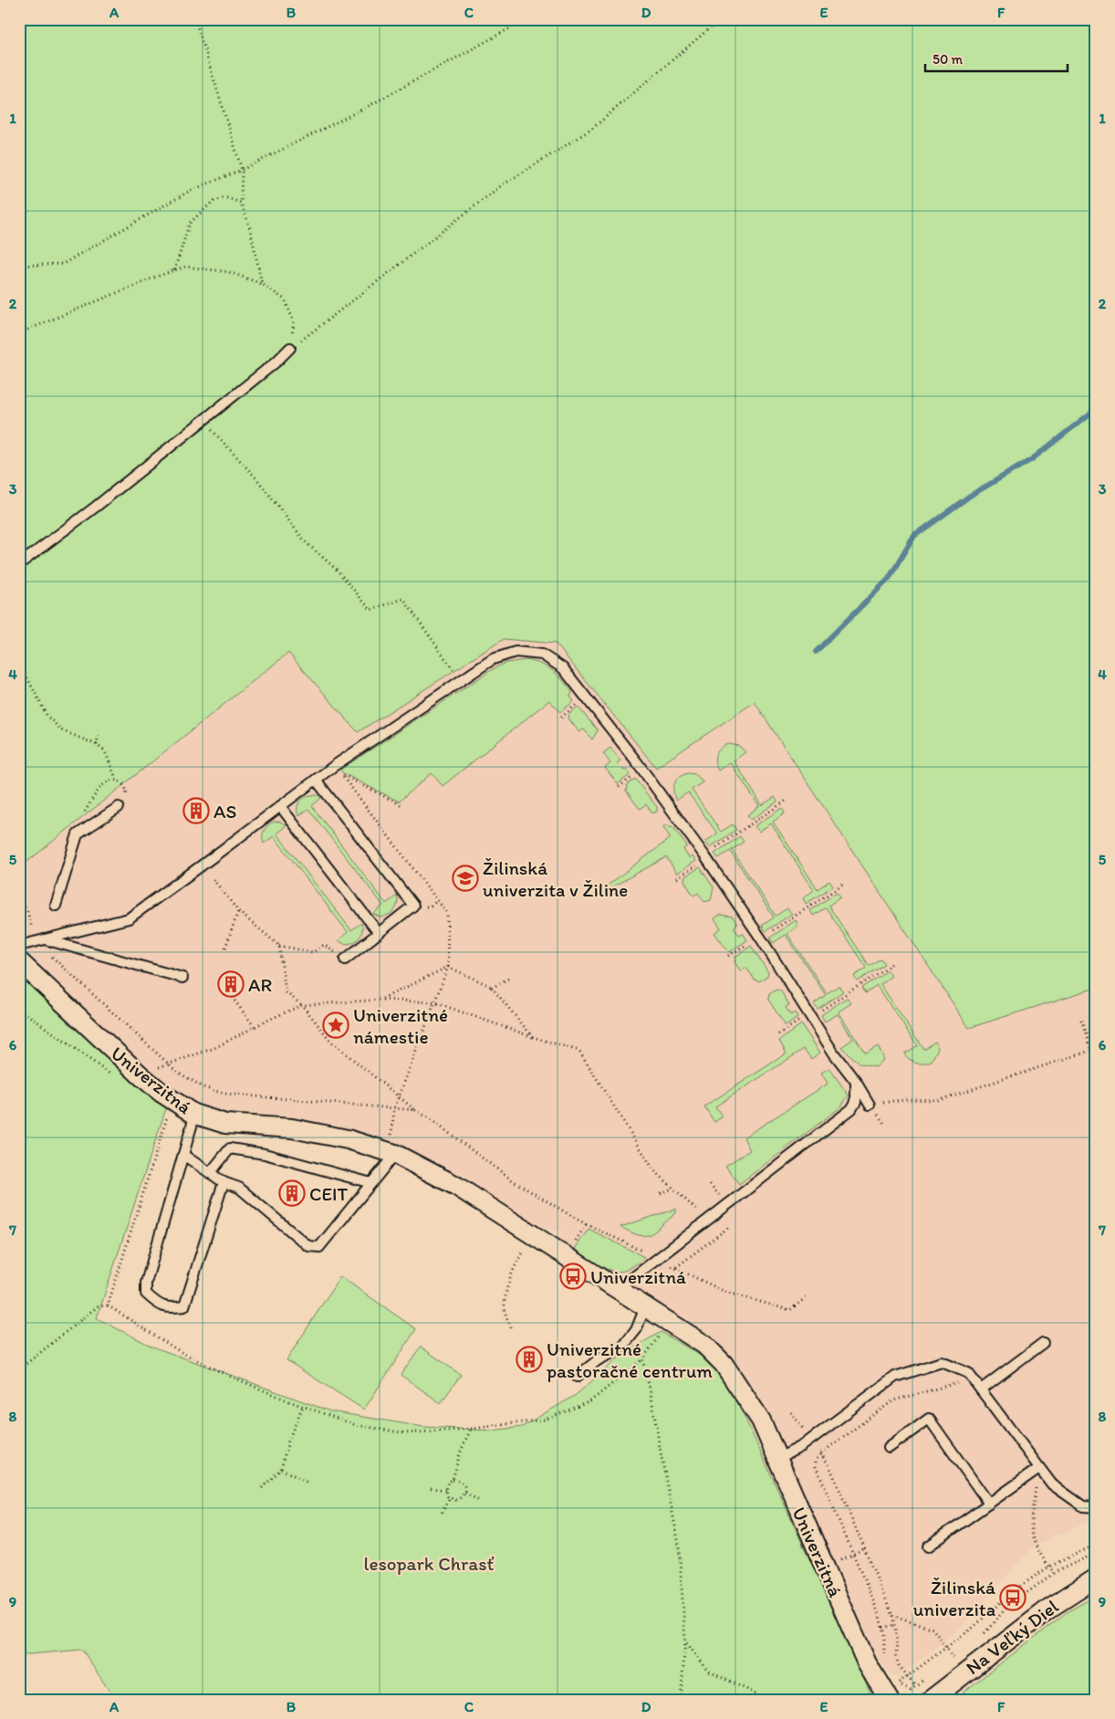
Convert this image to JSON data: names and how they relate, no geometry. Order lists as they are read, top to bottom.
{
  "streets": {
    "street": ["Univerzitná", "Na Veľký Diel"]
  },
  "parks": ["lesopark Chrasť"],
  "places": {
    "building": [
      "AS",
      "AR",
      "CEIT",
      "Univerzitné pastoračné centrum"
    ],
    "school or university": ["Žilinská univerzita v Žiline"],
    "place": ["Univerzitné námestie"],
    "bus stop": ["Univerzitná", "Žilinská univerzita"]
  },
  "scale_bar": "50 m",
  "grid": {
    "columns": [
      "A",
      "B",
      "C",
      "D",
      "E",
      "F"
    ],
    "rows": [
      "1",
      "2",
      "3",
      "4",
      "5",
      "6",
      "7",
      "8",
      "9"
    ]
  }
}
